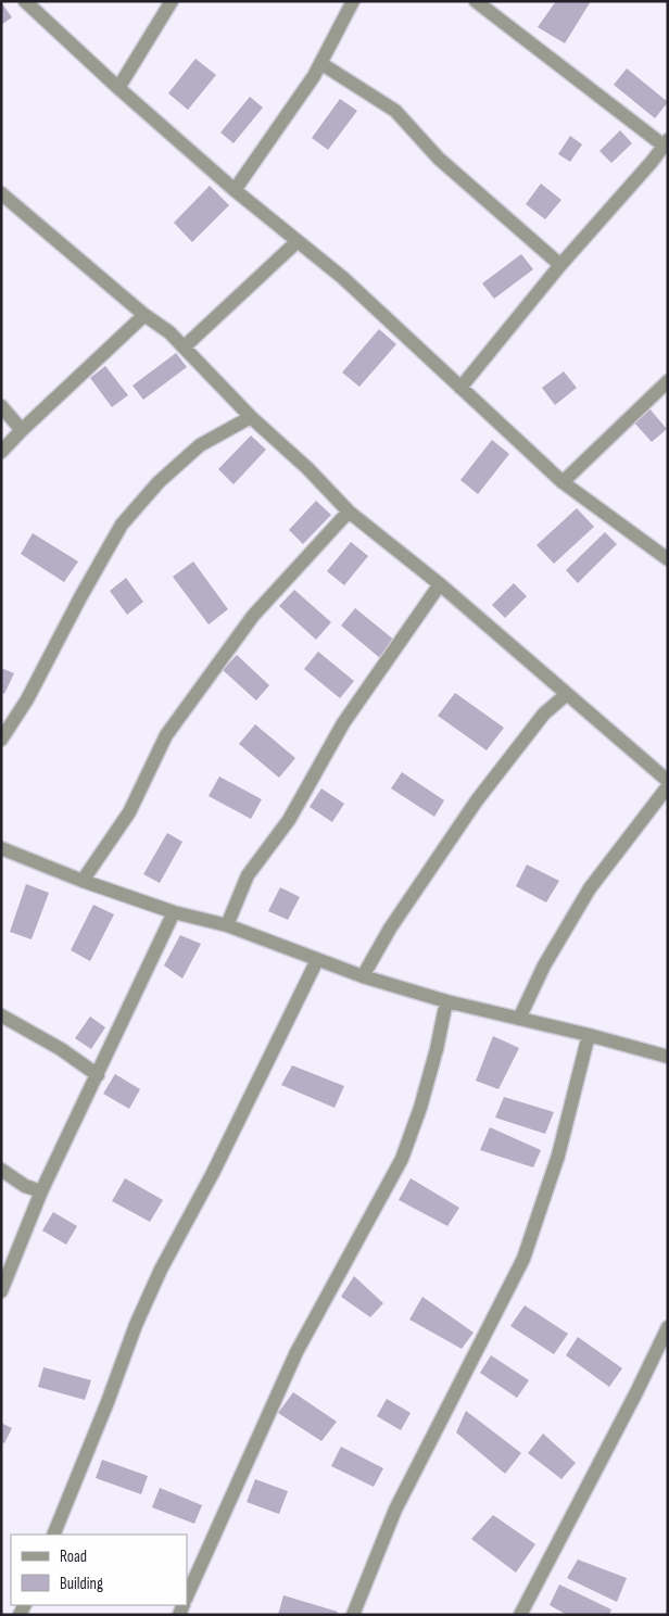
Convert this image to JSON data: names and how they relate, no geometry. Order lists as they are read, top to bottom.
{
  "legend": ["Road", "Building"]
}
